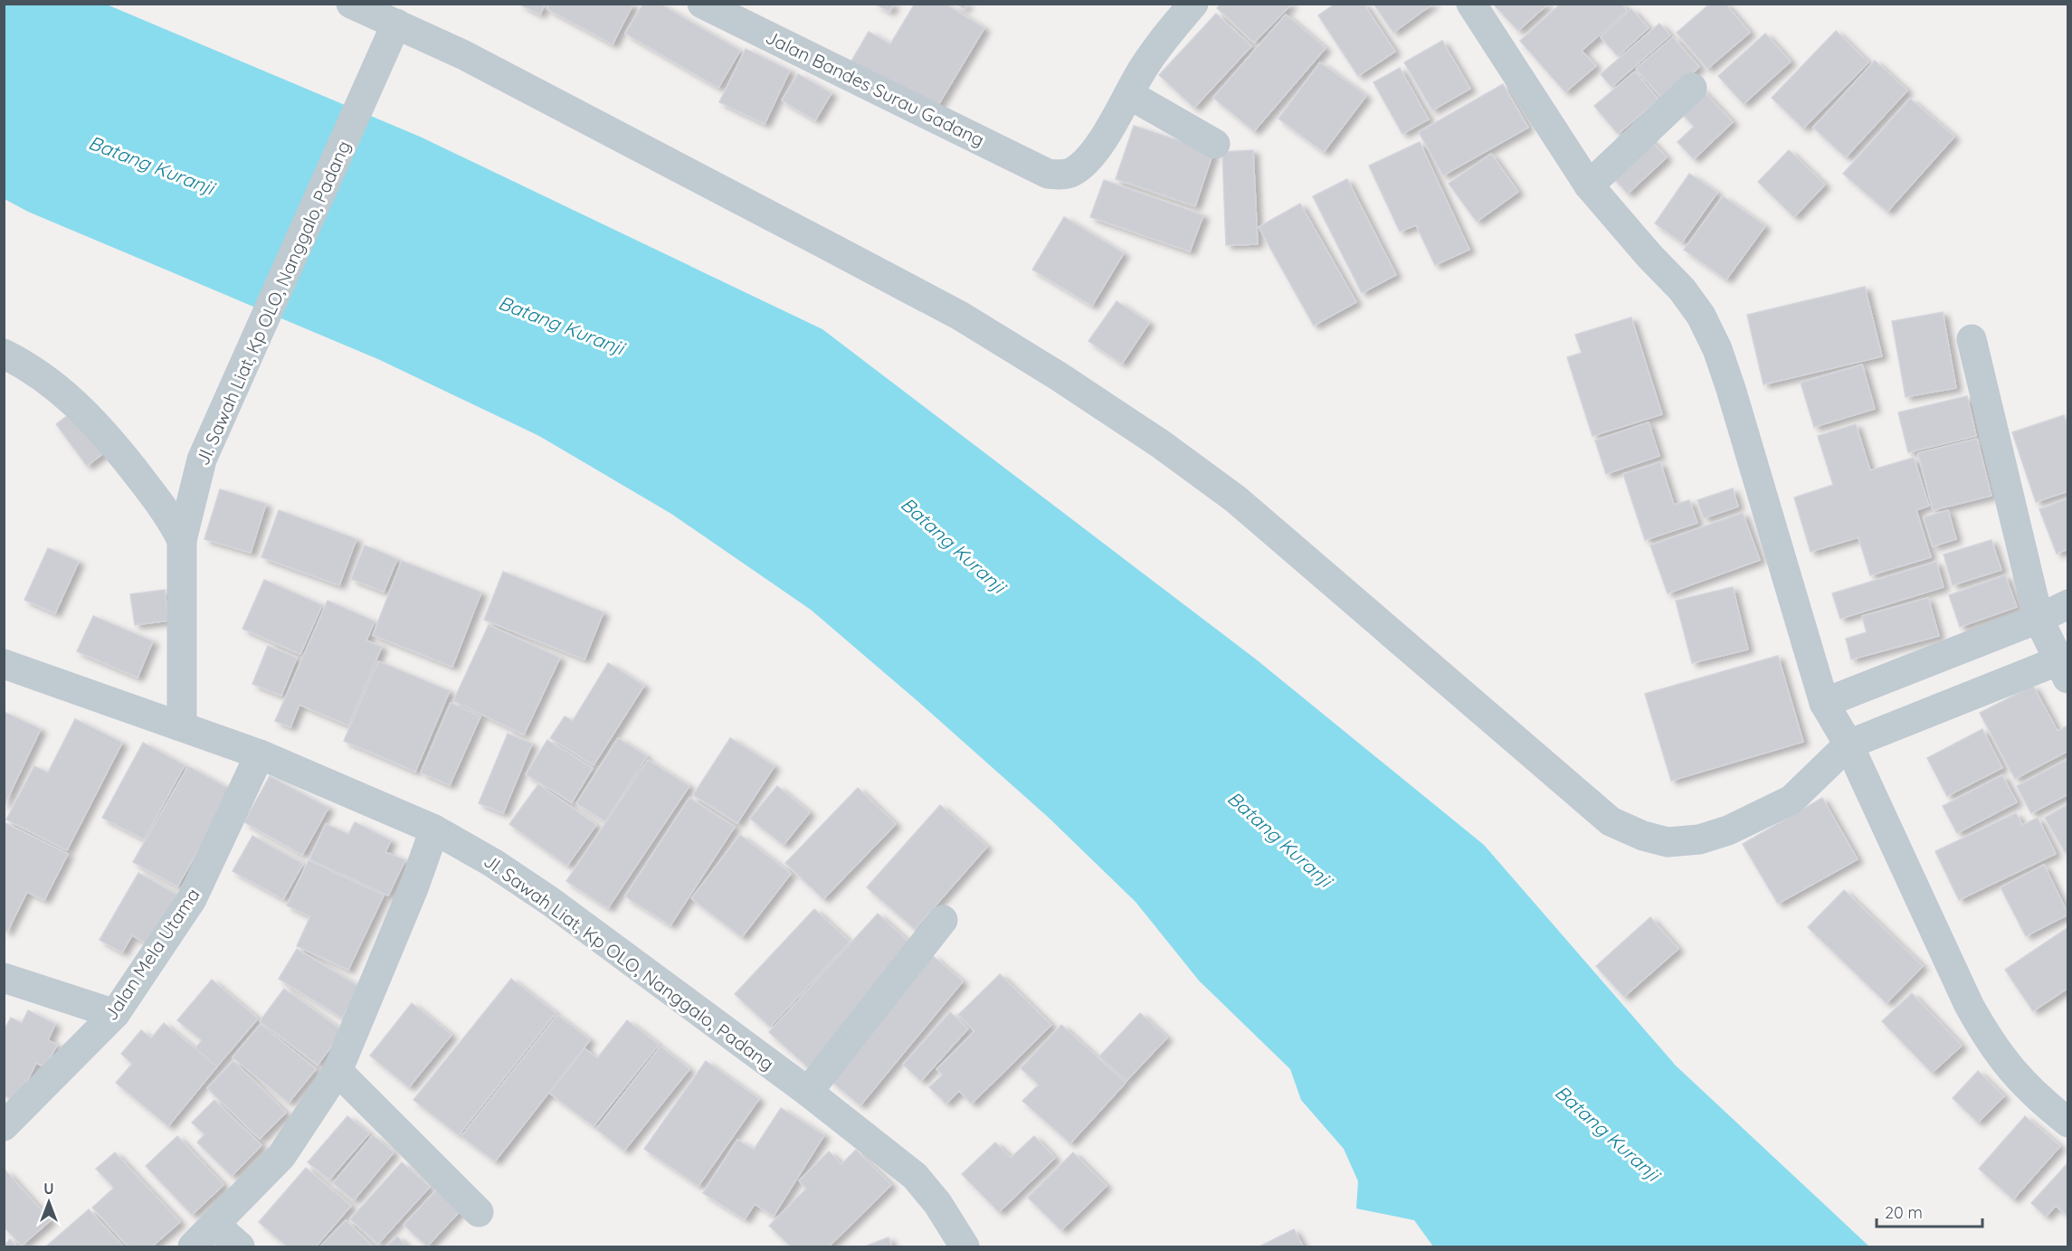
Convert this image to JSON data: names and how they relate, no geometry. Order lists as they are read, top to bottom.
{
  "streets": {
    "street": ["Jalan Bandes Surau Gadang", "Jl. Sawah Liat, Kp OLO, Nanggalo, Padang", "Jalan Mela Utama"]
  },
  "crossings": [
    ["Jl. Sawah Liat, Kp OLO, Nanggalo, Padang", "Jalan Mela Utama"]
  ],
  "water": ["Batang Kuranji"],
  "scale_bar": "20 m",
  "north": "top"
}
